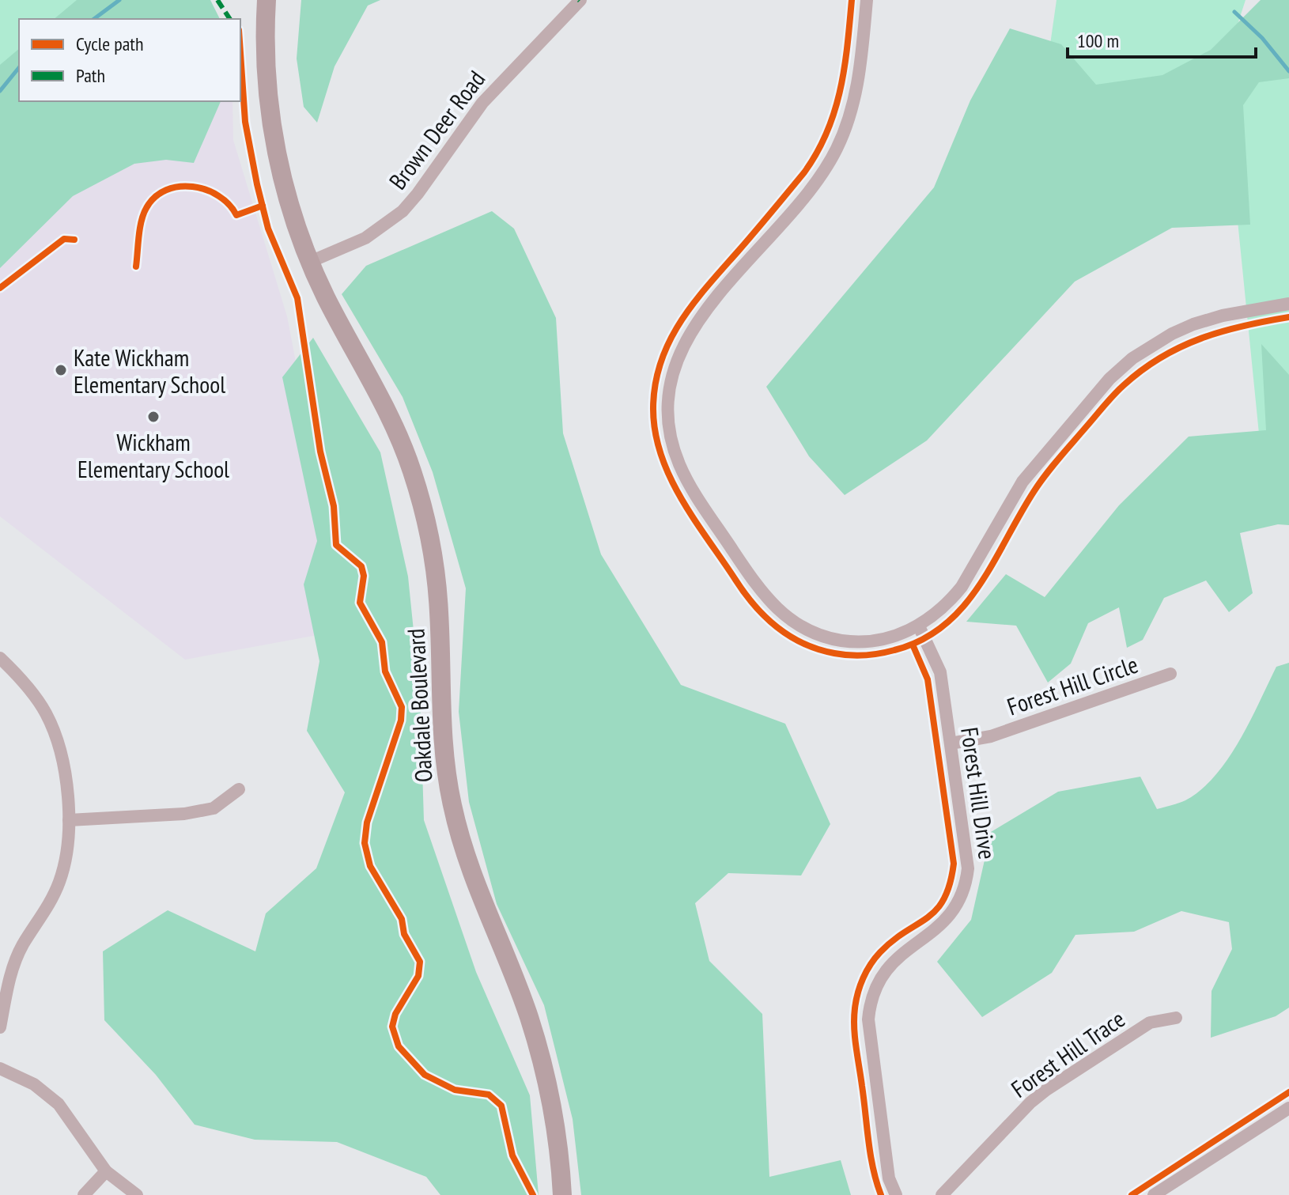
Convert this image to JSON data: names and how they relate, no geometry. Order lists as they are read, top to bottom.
{
  "streets": {
    "main road": ["Oakdale Boulevard"],
    "street": [
      "Brown Deer Road",
      "Forest Hill Circle",
      "Forest Hill Drive",
      "Forest Hill Trace"
    ]
  },
  "crossings": [
    ["Brown Deer Road", "Oakdale Boulevard"],
    ["Forest Hill Circle", "Forest Hill Drive"]
  ],
  "places": ["Kate Wickham Elementary School", "Wickham Elementary School"],
  "legend": ["Cycle path", "Path"],
  "scale_bar": "100 m"
}
